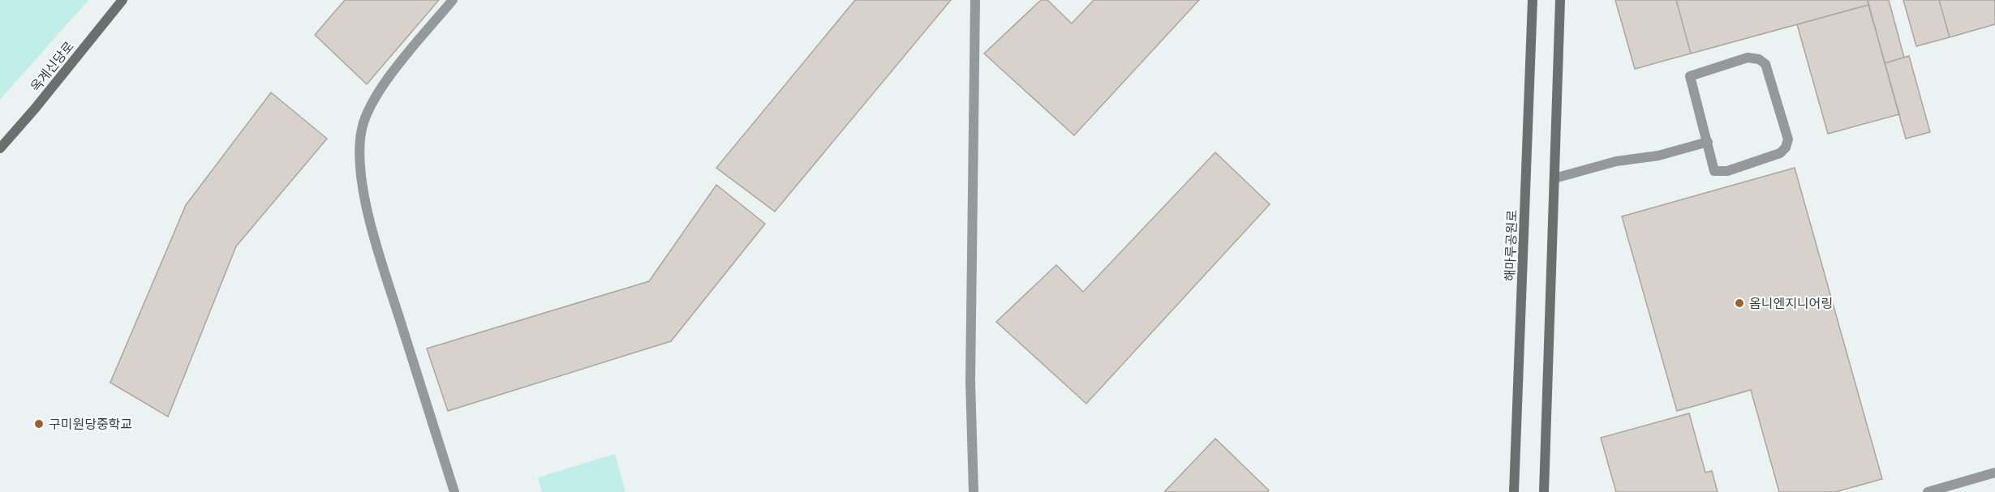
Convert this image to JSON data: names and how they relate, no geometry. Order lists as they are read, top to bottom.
{
  "streets": {
    "street": ["옥계신당로", "해마루공원로"]
  },
  "places": ["옴니엔지니어링", "구미원당중학교"]
}
